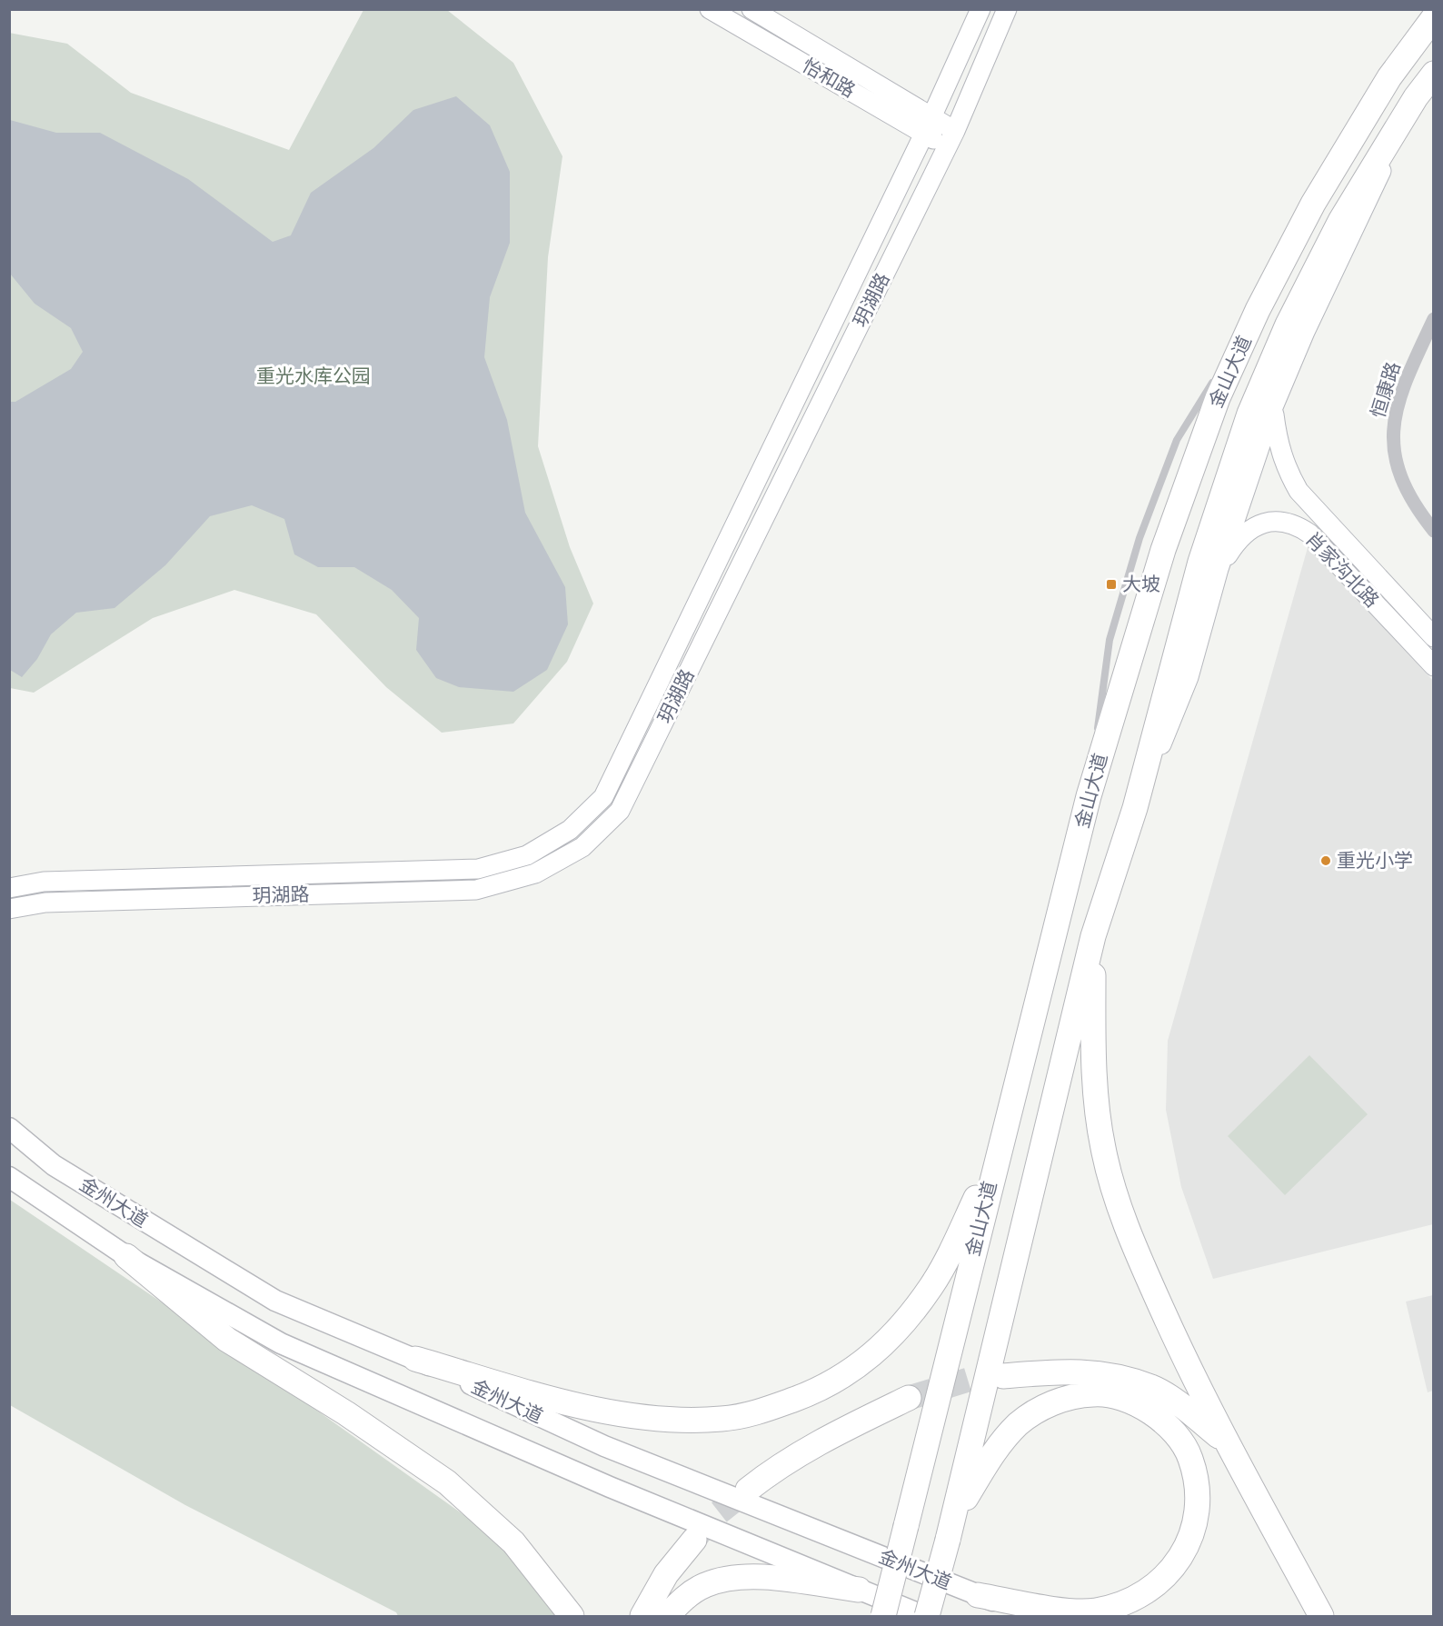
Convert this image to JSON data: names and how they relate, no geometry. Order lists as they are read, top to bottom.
{
  "streets": {
    "highway": ["金山大道"],
    "main road": [
      "怡和路",
      "玥湖路",
      "肖家沟北路",
      "金州大道"
    ],
    "street": ["恒康路"]
  },
  "crossings": [
    ["怡和路", "玥湖路"],
    ["金山大道", "金州大道"]
  ],
  "parks": ["重光水库公园"],
  "places": {
    "transit": ["大坡"],
    "other": ["重光小学"]
  }
}
